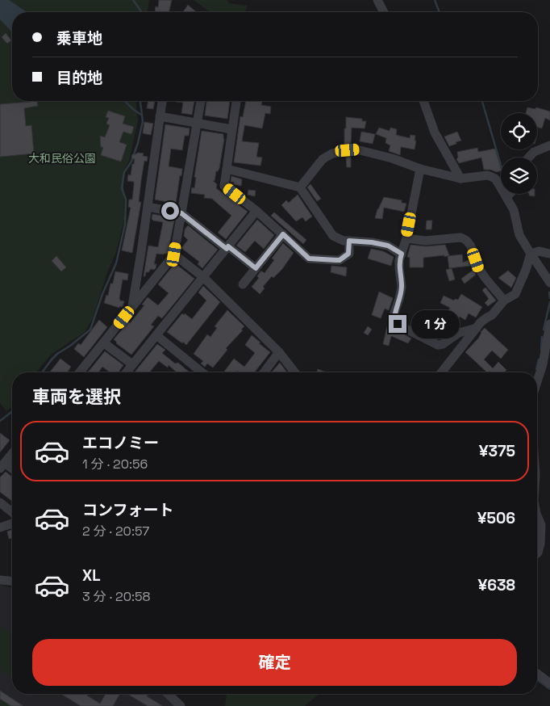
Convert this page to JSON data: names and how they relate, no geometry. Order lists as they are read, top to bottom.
{
  "parks": ["大和民俗公園"],
  "page": {
    "banner": ["乗車地", "目的地"],
    "bubble": "1 分",
    "heading": "車両を選択",
    "list": [
      {
        "name": "エコノミー",
        "note": "1 分 · 20:56",
        "value": "¥375"
      },
      {
        "name": "コンフォート",
        "note": "2 分 · 20:57",
        "value": "¥506"
      },
      {
        "name": "XL",
        "note": "3 分 · 20:58",
        "value": "¥638"
      }
    ],
    "buttons": "確定"
  }
}
